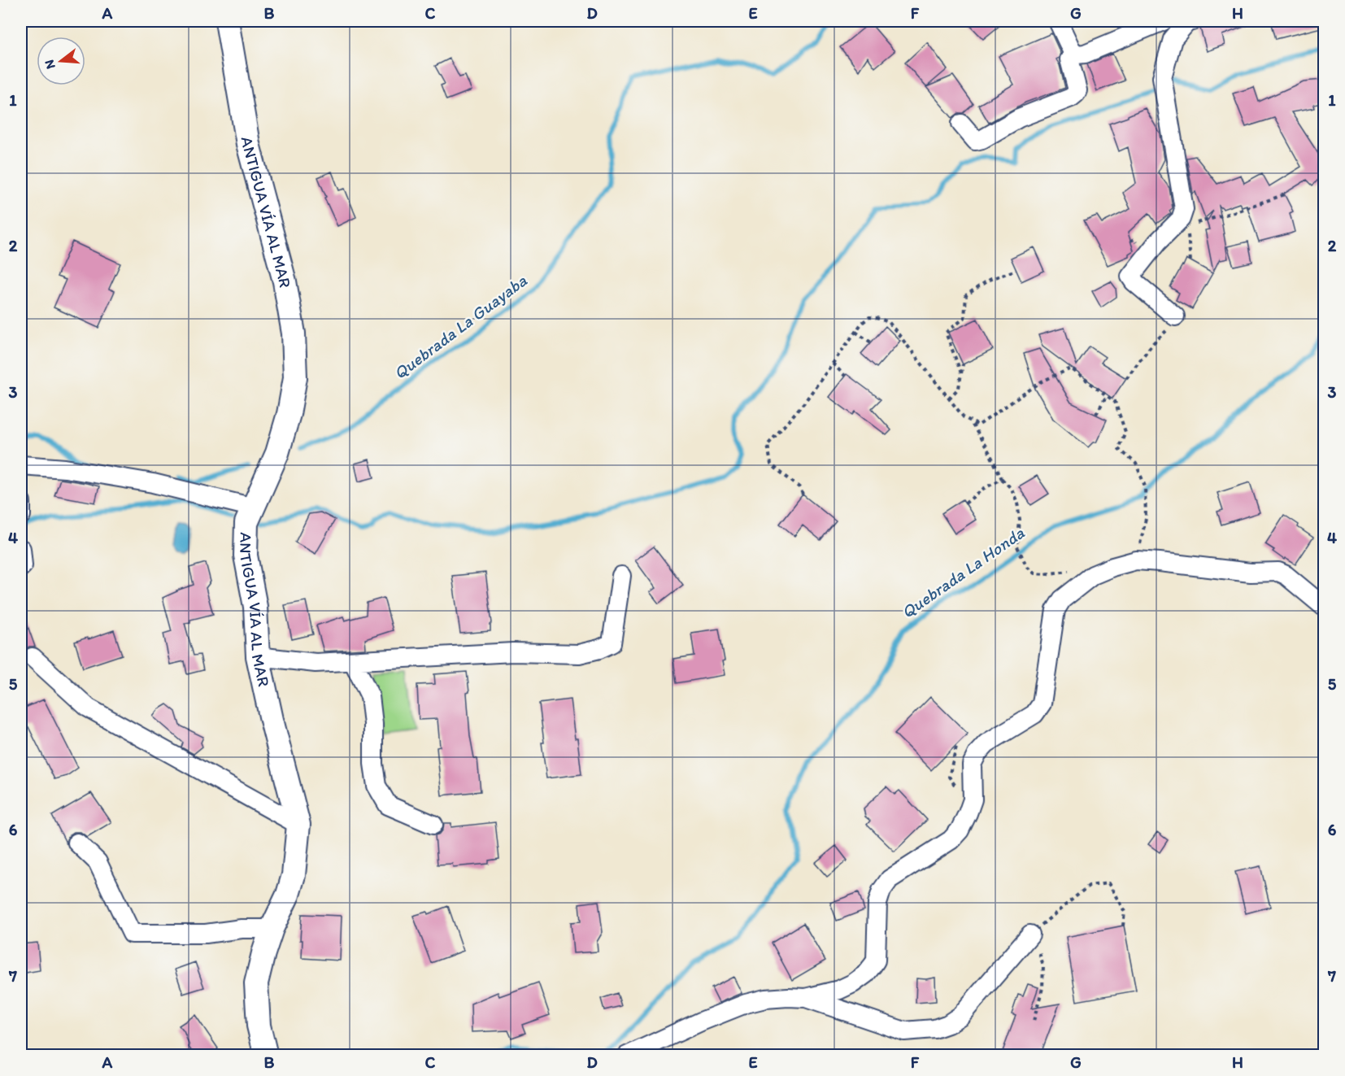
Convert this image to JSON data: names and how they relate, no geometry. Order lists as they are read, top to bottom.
{
  "streets": {
    "main road": ["ANTIGUA VÍA AL MAR"]
  },
  "water": ["Quebrada La Guayaba", "Quebrada La Honda"],
  "north": "left",
  "grid": {
    "columns": [
      "A",
      "B",
      "C",
      "D",
      "E",
      "F",
      "G",
      "H"
    ],
    "rows": [
      "1",
      "2",
      "3",
      "4",
      "5",
      "6",
      "7"
    ]
  }
}
